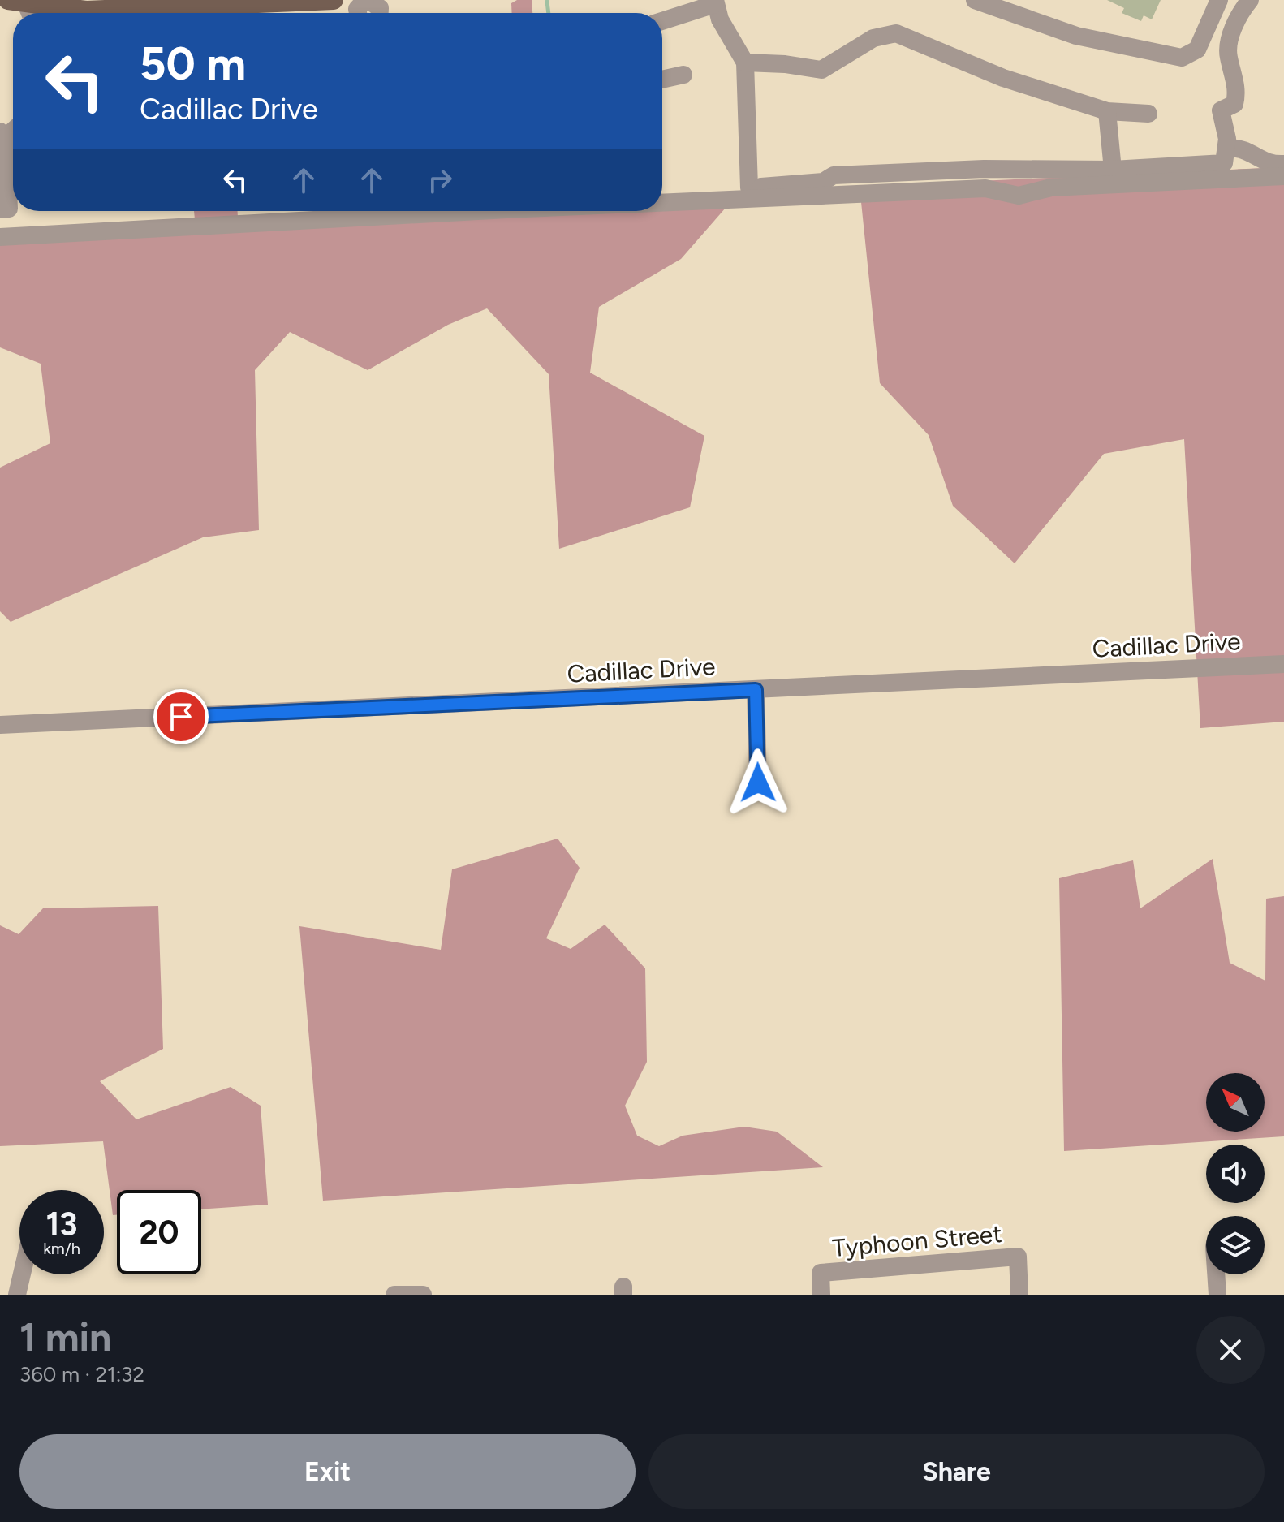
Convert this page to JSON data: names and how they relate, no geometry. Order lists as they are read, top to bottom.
{
  "streets": {
    "street": ["Cadillac Drive", "Typhoon Street"]
  },
  "north": "top left",
  "page": {
    "turn": ["50 m", "Cadillac Drive"],
    "speed": "13 km/h",
    "limit": "20",
    "heading": ["1 min", "360 m · 21:32"],
    "buttons": ["Exit", "Share"]
  }
}
